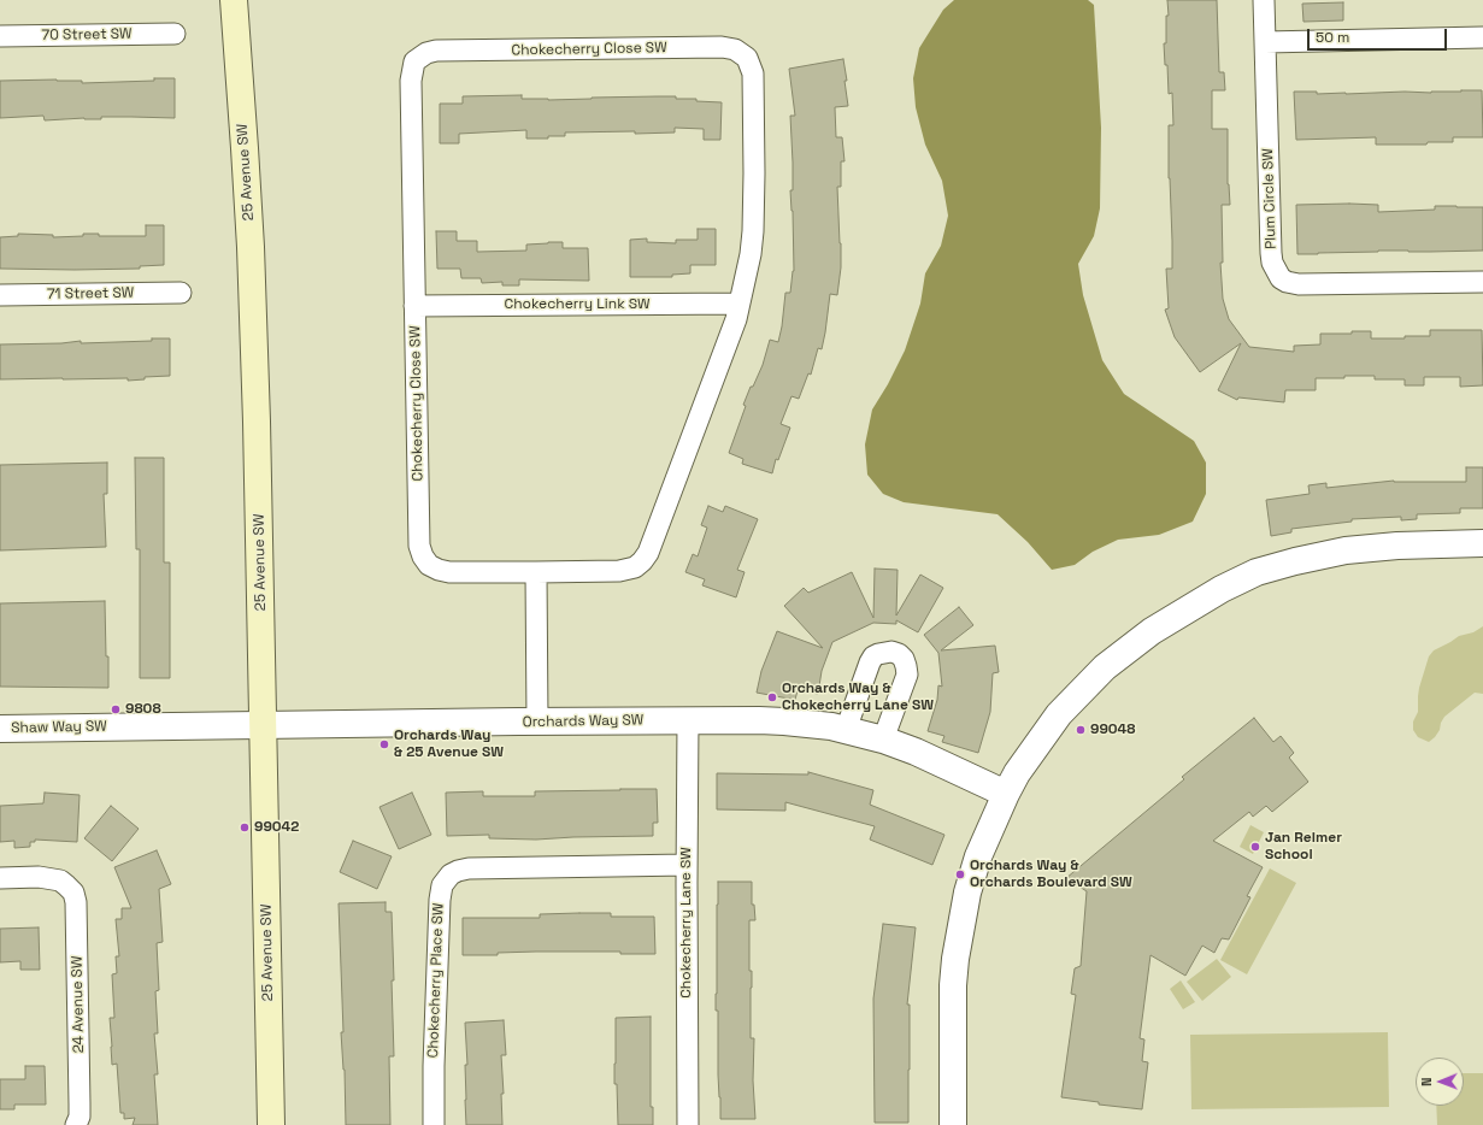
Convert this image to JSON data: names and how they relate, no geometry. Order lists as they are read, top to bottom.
{
  "streets": {
    "main road": ["25 Avenue SW"],
    "street": [
      "70 Street SW",
      "Chokecherry Close SW",
      "Plum Circle SW",
      "71 Street SW",
      "Chokecherry Link SW",
      "Orchards Way SW",
      "Shaw Way SW",
      "Chokecherry Lane SW",
      "Chokecherry Place SW",
      "24 Avenue SW"
    ]
  },
  "crossings": [
    ["Chokecherry Close SW", "Chokecherry Link SW"],
    ["25 Avenue SW", "Orchards Way SW"],
    ["25 Avenue SW", "Shaw Way SW"],
    ["Orchards Way SW", "Shaw Way SW"],
    ["Orchards Way SW", "Chokecherry Lane SW"],
    ["Chokecherry Lane SW", "Chokecherry Place SW"]
  ],
  "places": [
    "Orchards Way & Chokecherry Lane SW",
    "9808",
    "99048",
    "Orchards Way & 25 Avenue SW",
    "99042",
    "Jan Reimer School",
    "Orchards Way & Orchards Boulevard SW"
  ],
  "scale_bar": "50 m",
  "north": "left"
}
